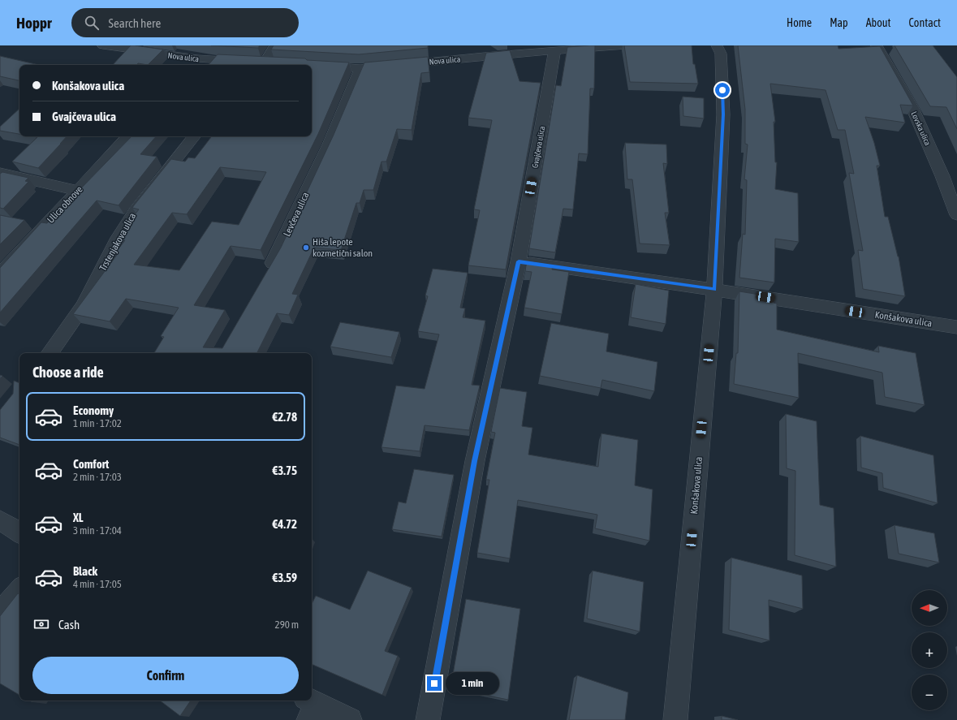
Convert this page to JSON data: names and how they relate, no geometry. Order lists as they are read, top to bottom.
{
  "streets": {
    "street": [
      "Nova ulica",
      "Lovska ulica",
      "Gvajčeva ulica",
      "Ulica obnove",
      "Levčeva ulica",
      "Trstenjakova ulica",
      "Konšakova ulica"
    ]
  },
  "crossings": [
    ["Nova ulica", "Gvajčeva ulica"],
    ["Nova ulica", "Levčeva ulica"]
  ],
  "places": ["Hiša lepote kozmetični salon"],
  "north": "left",
  "page": {
    "header": "Hoppr",
    "search": "Search here",
    "nav": [
      "Home",
      "Map",
      "About",
      "Contact"
    ],
    "banner": ["Konšakova ulica", "Gvajčeva ulica"],
    "heading": "Choose a ride",
    "list": [
      {
        "name": "Economy",
        "note": "1 min · 17:02",
        "value": "€2.78"
      },
      {
        "name": "Comfort",
        "note": "2 min · 17:03",
        "value": "€3.75"
      },
      {
        "name": "XL",
        "note": "3 min · 17:04",
        "value": "€4.72"
      },
      {
        "name": "Black",
        "note": "4 min · 17:05",
        "value": "€3.59"
      }
    ],
    "map_buttons": ["+", "−"],
    "pay": ["Cash", "290 m"],
    "buttons": "Confirm",
    "bubble": "1 min"
  }
}
